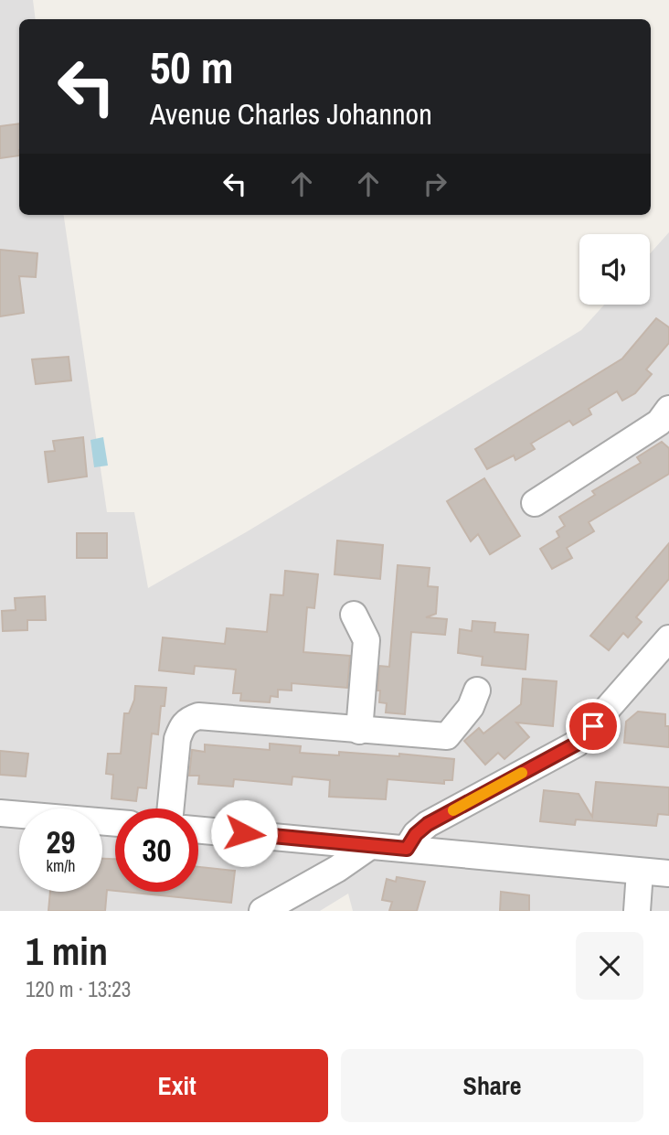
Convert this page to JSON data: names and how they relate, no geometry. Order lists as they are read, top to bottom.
{
  "page": {
    "turn": ["50 m", "Avenue Charles Johannon"],
    "speed": "29 km/h",
    "limit": "30",
    "heading": ["1 min", "120 m · 13:23"],
    "buttons": ["Exit", "Share"]
  }
}
